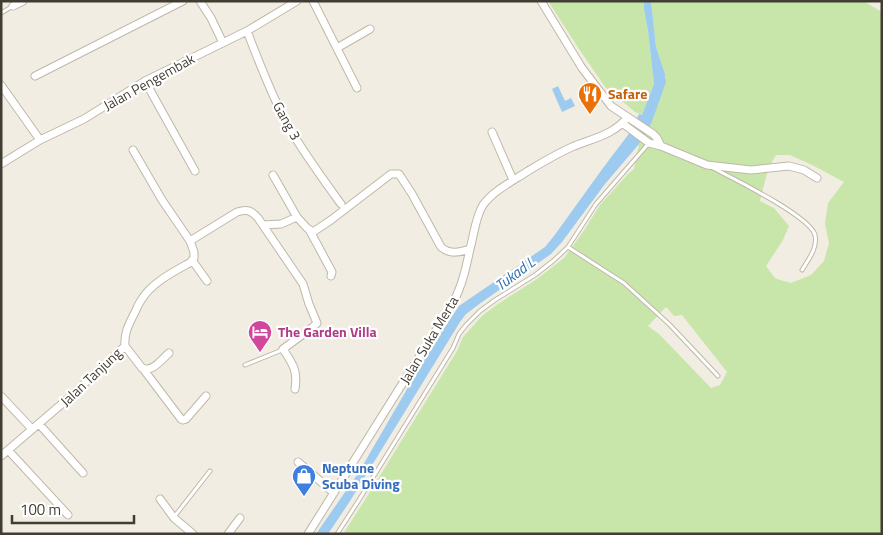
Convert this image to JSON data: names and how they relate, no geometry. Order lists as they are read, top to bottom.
{
  "streets": {
    "street": [
      "Jalan Pengembak",
      "Gang 3",
      "Jalan Suka Merta",
      "Jalan Tanjung"
    ]
  },
  "crossings": [
    ["Jalan Pengembak", "Gang 3"]
  ],
  "water": ["Tukad L"],
  "places": {
    "restaurant": ["Safare"],
    "hotel": ["The Garden Villa"],
    "shop": ["Neptune Scuba Diving"]
  },
  "scale_bar": "100 m"
}
